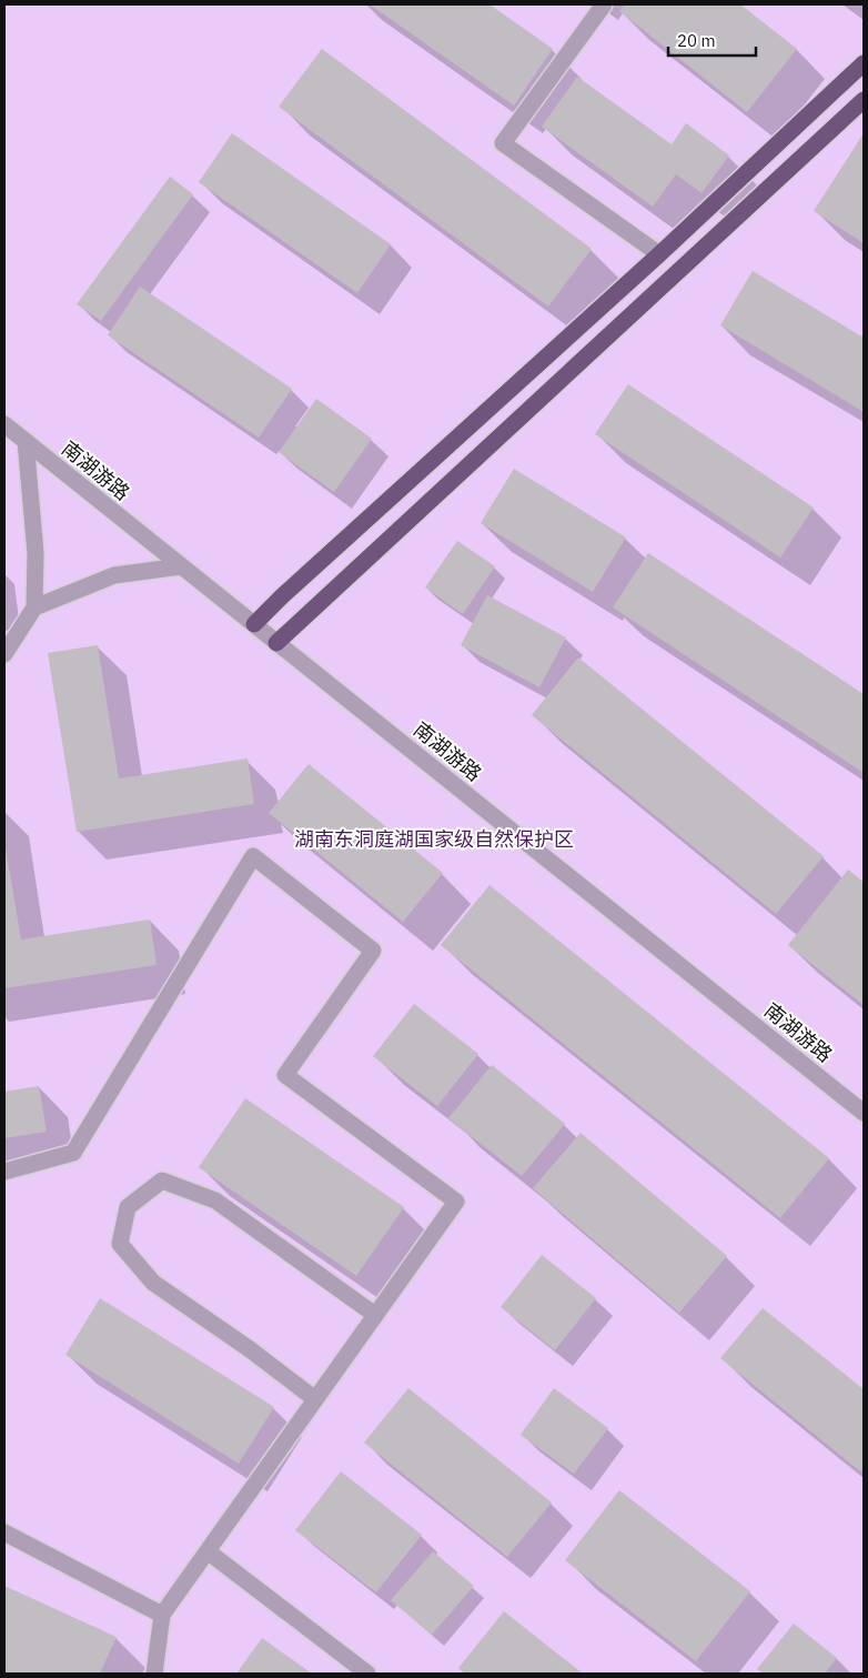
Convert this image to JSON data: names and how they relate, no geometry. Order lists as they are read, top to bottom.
{
  "streets": {
    "street": ["南湖游路"]
  },
  "parks": ["湖南东洞庭湖国家级自然保护区"],
  "scale_bar": "20 m"
}
